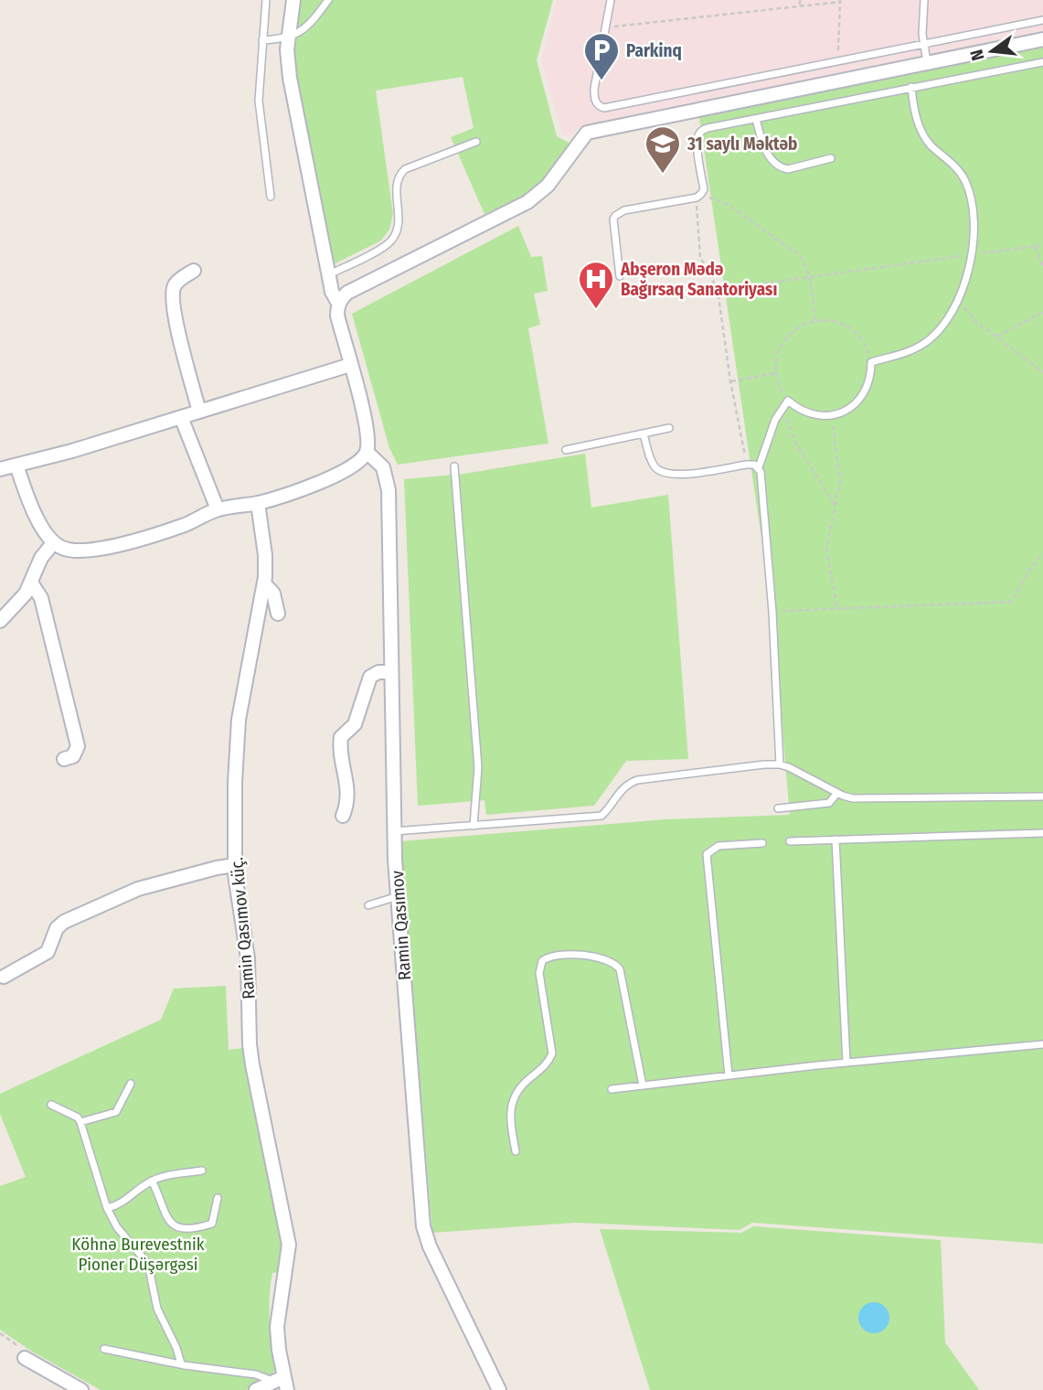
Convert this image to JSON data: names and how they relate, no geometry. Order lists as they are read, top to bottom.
{
  "streets": {
    "street": ["Ramin Qasımov", "Ramin Qasımov küç."]
  },
  "parks": ["Köhnə Burevestnik Pioner Düşərgəsi"],
  "places": {
    "parking": ["Parkinq"],
    "school or university": ["31 saylı Məktəb"],
    "hospital": ["Abşeron Mədə Bağırsaq Sanatoriyası"]
  },
  "north": "left"
}
